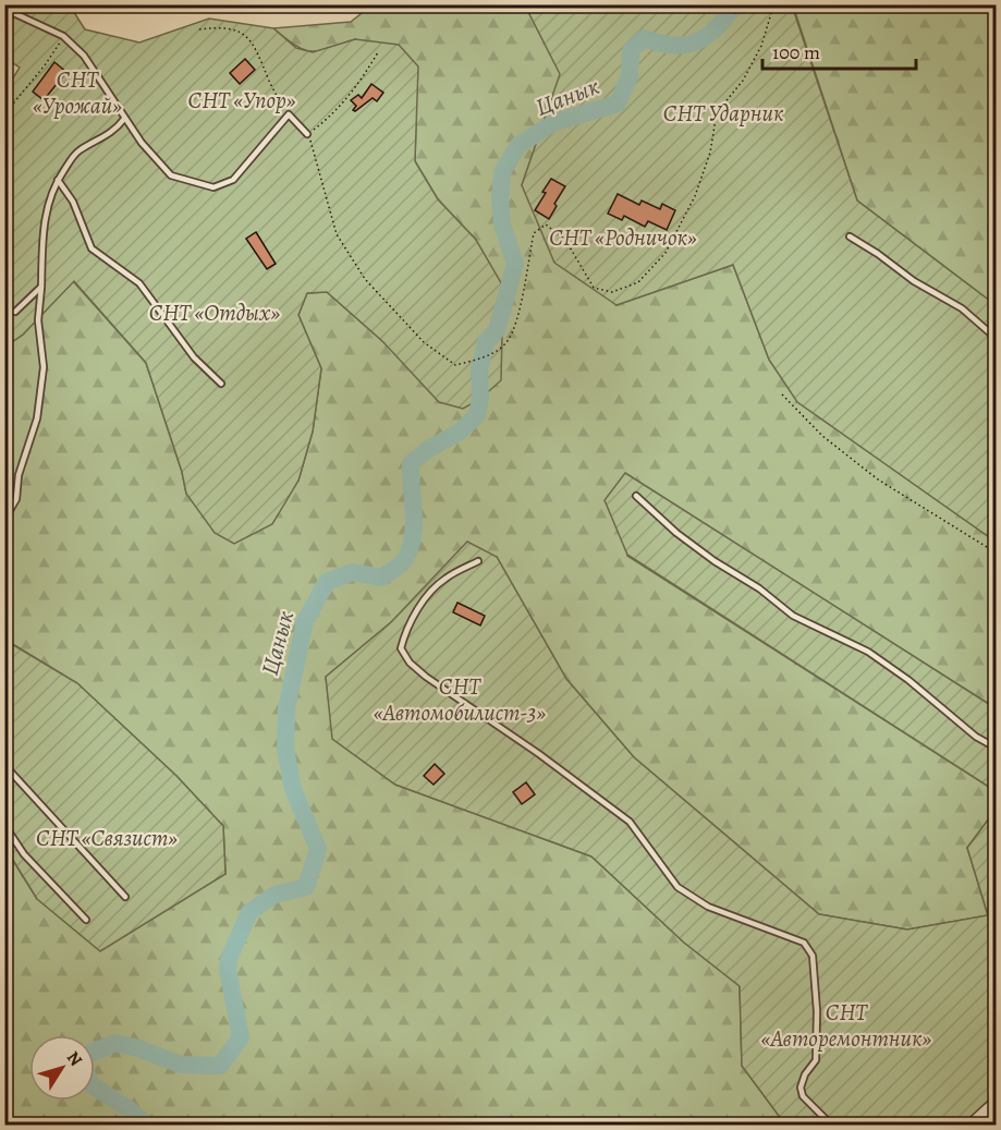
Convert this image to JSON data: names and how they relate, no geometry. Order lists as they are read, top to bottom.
{
  "water": ["Цанык"],
  "parks": [
    "СНТ «Урожай»",
    "СНТ «Упор»",
    "СНТ Ударник",
    "СНТ «Родничок»",
    "СНТ «Отдых»",
    "СНТ «Автомобилист-3»",
    "СНТ «Связист»",
    "СНТ «Авторемонтник»"
  ],
  "scale_bar": "100 m",
  "north": "top right"
}
